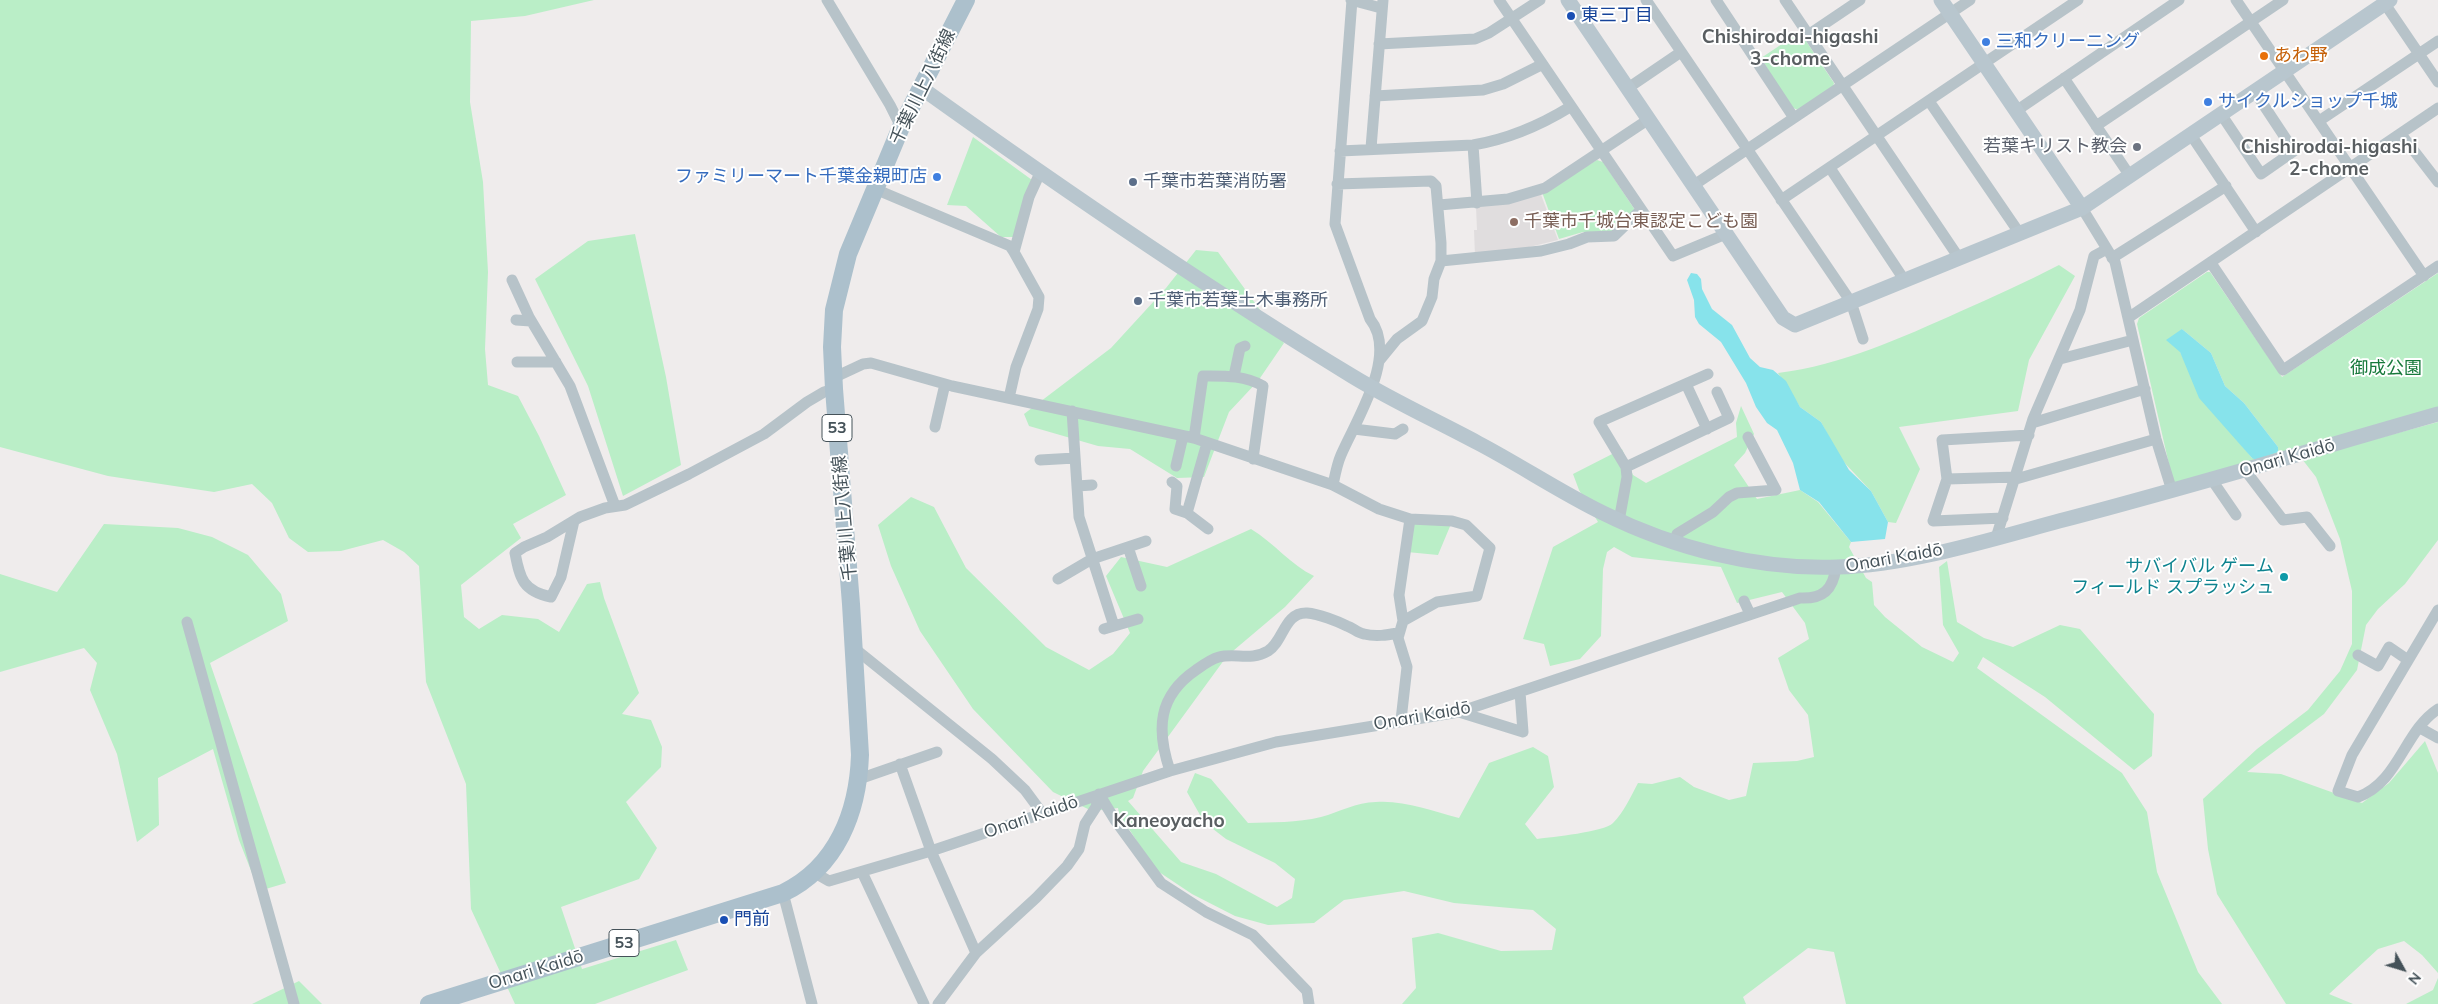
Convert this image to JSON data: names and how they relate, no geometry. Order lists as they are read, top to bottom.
{
  "streets": {
    "main road": ["千葉川上八街線", "53", "Onari Kaidō"]
  },
  "crossings": [
    ["千葉川上八街線", "Onari Kaidō"]
  ],
  "districts": ["Chishirodai-higashi 3-chome", "Chishirodai-higashi 2-chome", "Kaneoyacho"],
  "parks": ["御成公園"],
  "places": [
    "東三丁目",
    "三和クリーニング",
    "あわ野",
    "サイクルショップ千城",
    "若葉キリスト教会",
    "ファミリーマート千葉金親町店",
    "千葉市若葉消防署",
    "千葉市千城台東認定こども園",
    "千葉市若葉土木事務所",
    "サバイバル ゲーム フィールド スプラッシュ",
    "門前"
  ],
  "north": "bottom right"
}
